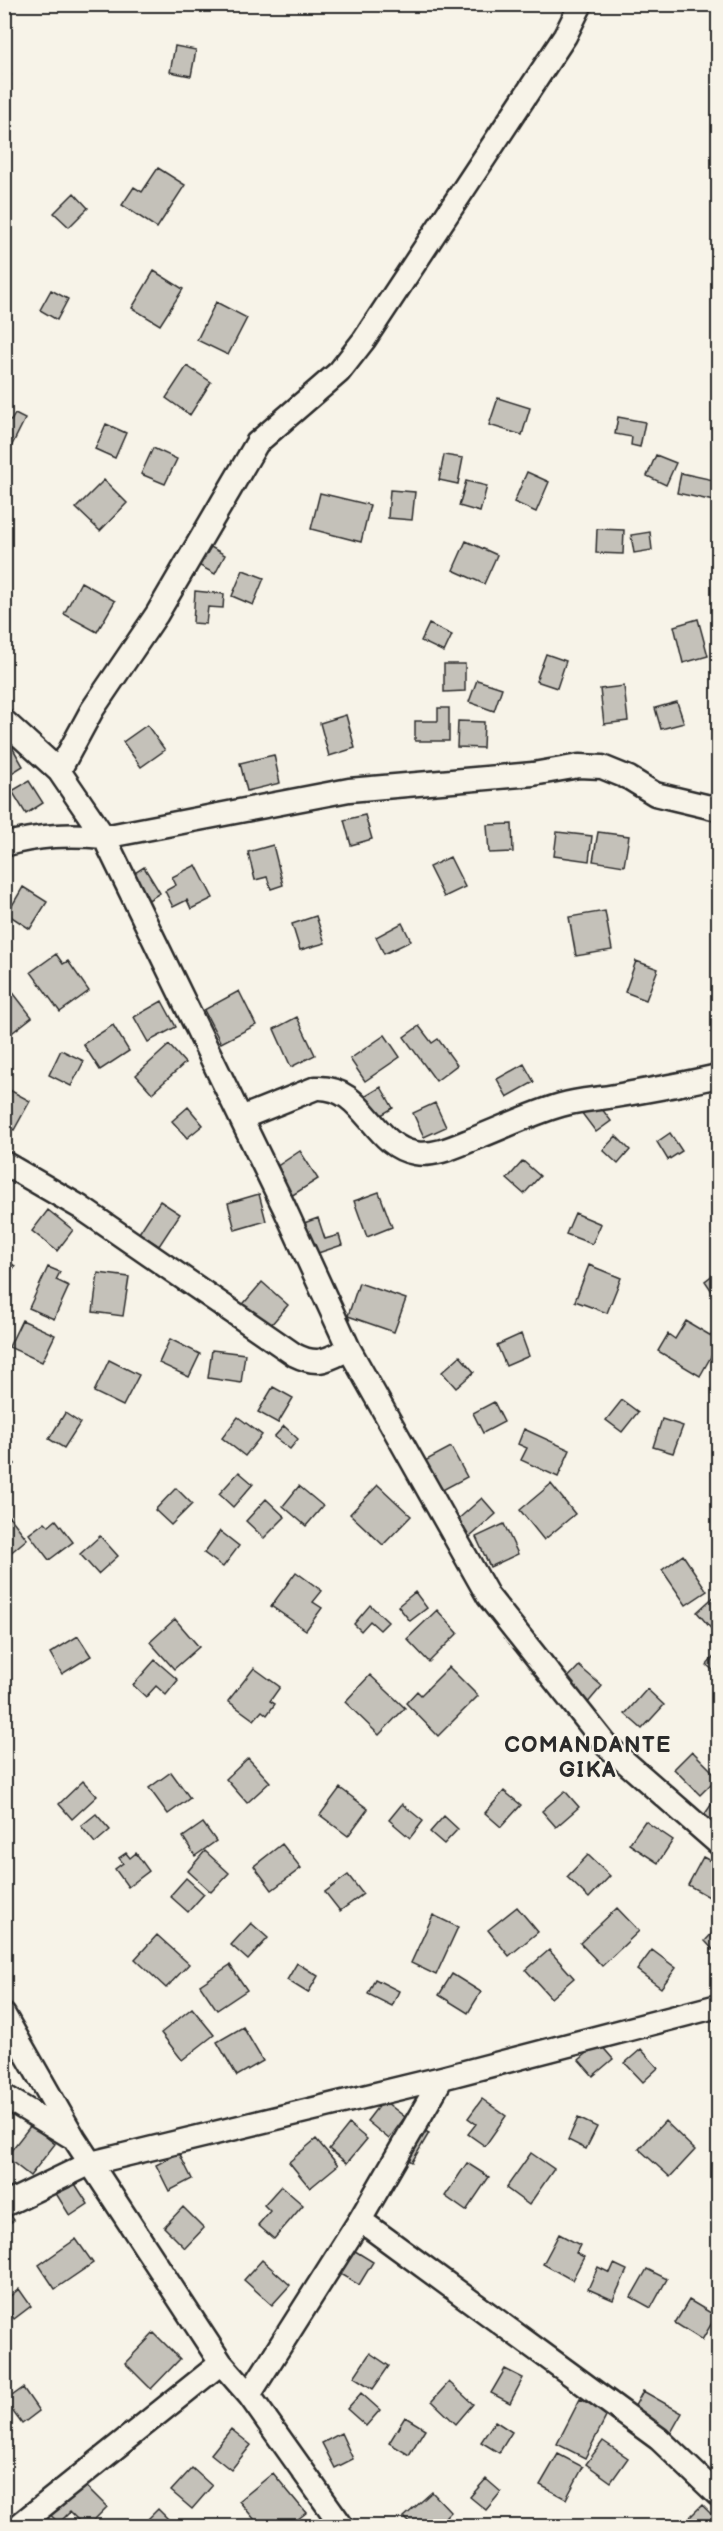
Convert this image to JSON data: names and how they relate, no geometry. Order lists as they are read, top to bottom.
{
  "districts": ["COMANDANTE GIKA"]
}
